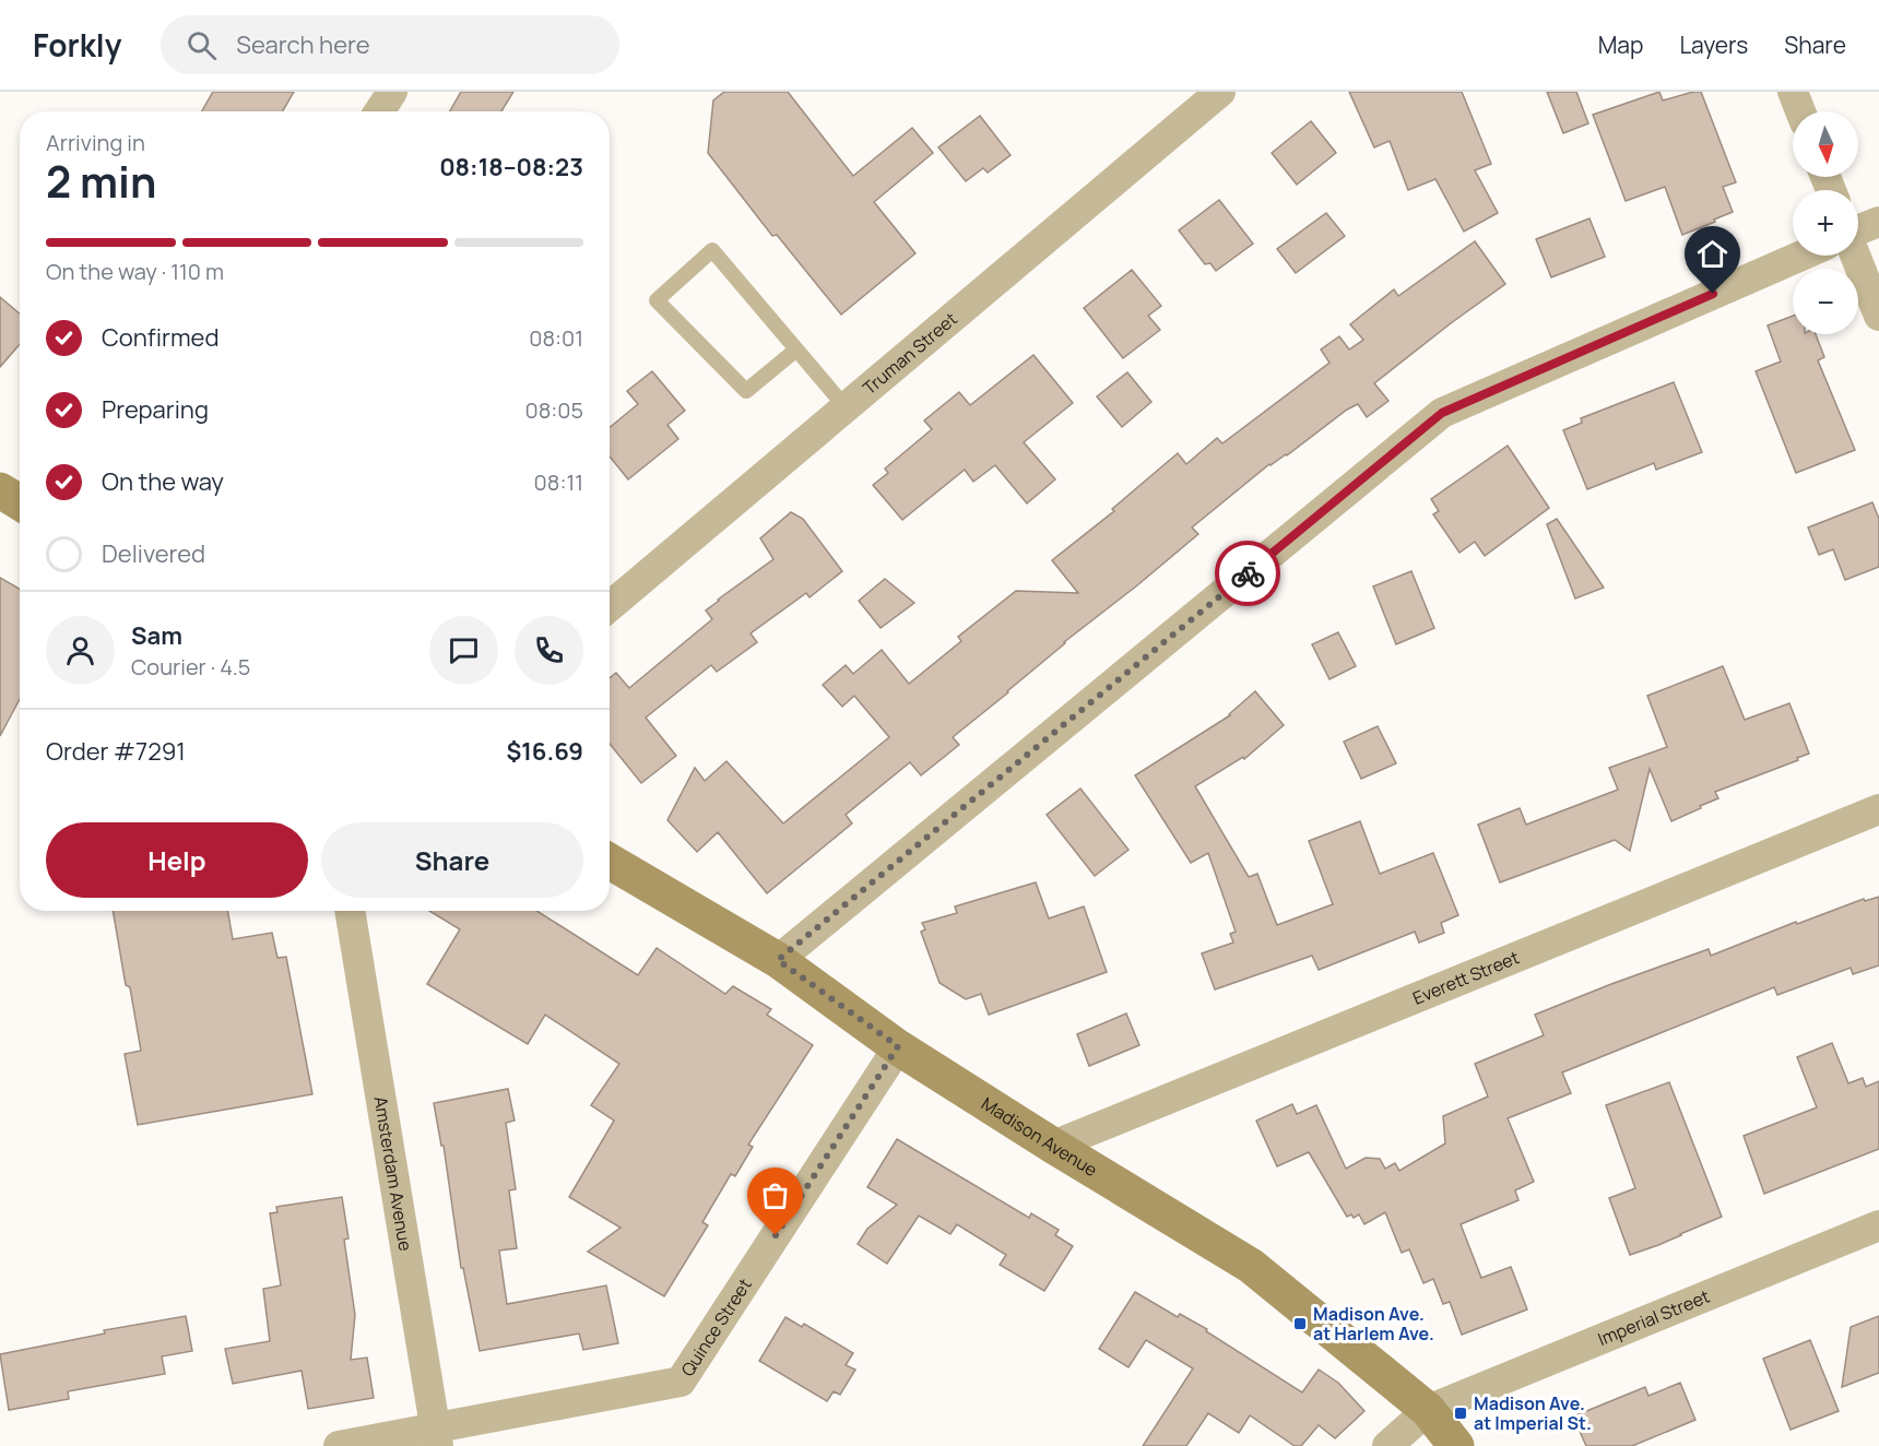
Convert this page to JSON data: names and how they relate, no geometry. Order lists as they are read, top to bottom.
{
  "streets": {
    "main road": ["Madison Avenue"],
    "street": [
      "Truman Street",
      "Everett Street",
      "Amsterdam Avenue",
      "Imperial Street",
      "Quince Street"
    ]
  },
  "crossings": [
    ["Everett Street", "Madison Avenue"],
    ["Madison Avenue", "Imperial Street"],
    ["Madison Avenue", "Quince Street"],
    ["Amsterdam Avenue", "Quince Street"]
  ],
  "places": {
    "transit": ["Madison Ave. at Harlem Ave.", "Madison Ave. at Imperial St."]
  },
  "north": "bottom",
  "page": {
    "header": "Forkly",
    "search": "Search here",
    "nav": ["Map", "Layers", "Share"],
    "map_buttons": ["+", "−"],
    "heading": ["2 min", "Arriving in", "08:18–08:23"],
    "panel": [
      "Sam",
      "Courier · 4.5",
      "Order #7291",
      "$16.69"
    ],
    "bar": "On the way · 110 m",
    "list": [
      ["Confirmed", "08:01"],
      ["Preparing", "08:05"],
      ["On the way", "08:11"],
      "Delivered"
    ],
    "buttons": ["Help", "Share"]
  }
}
